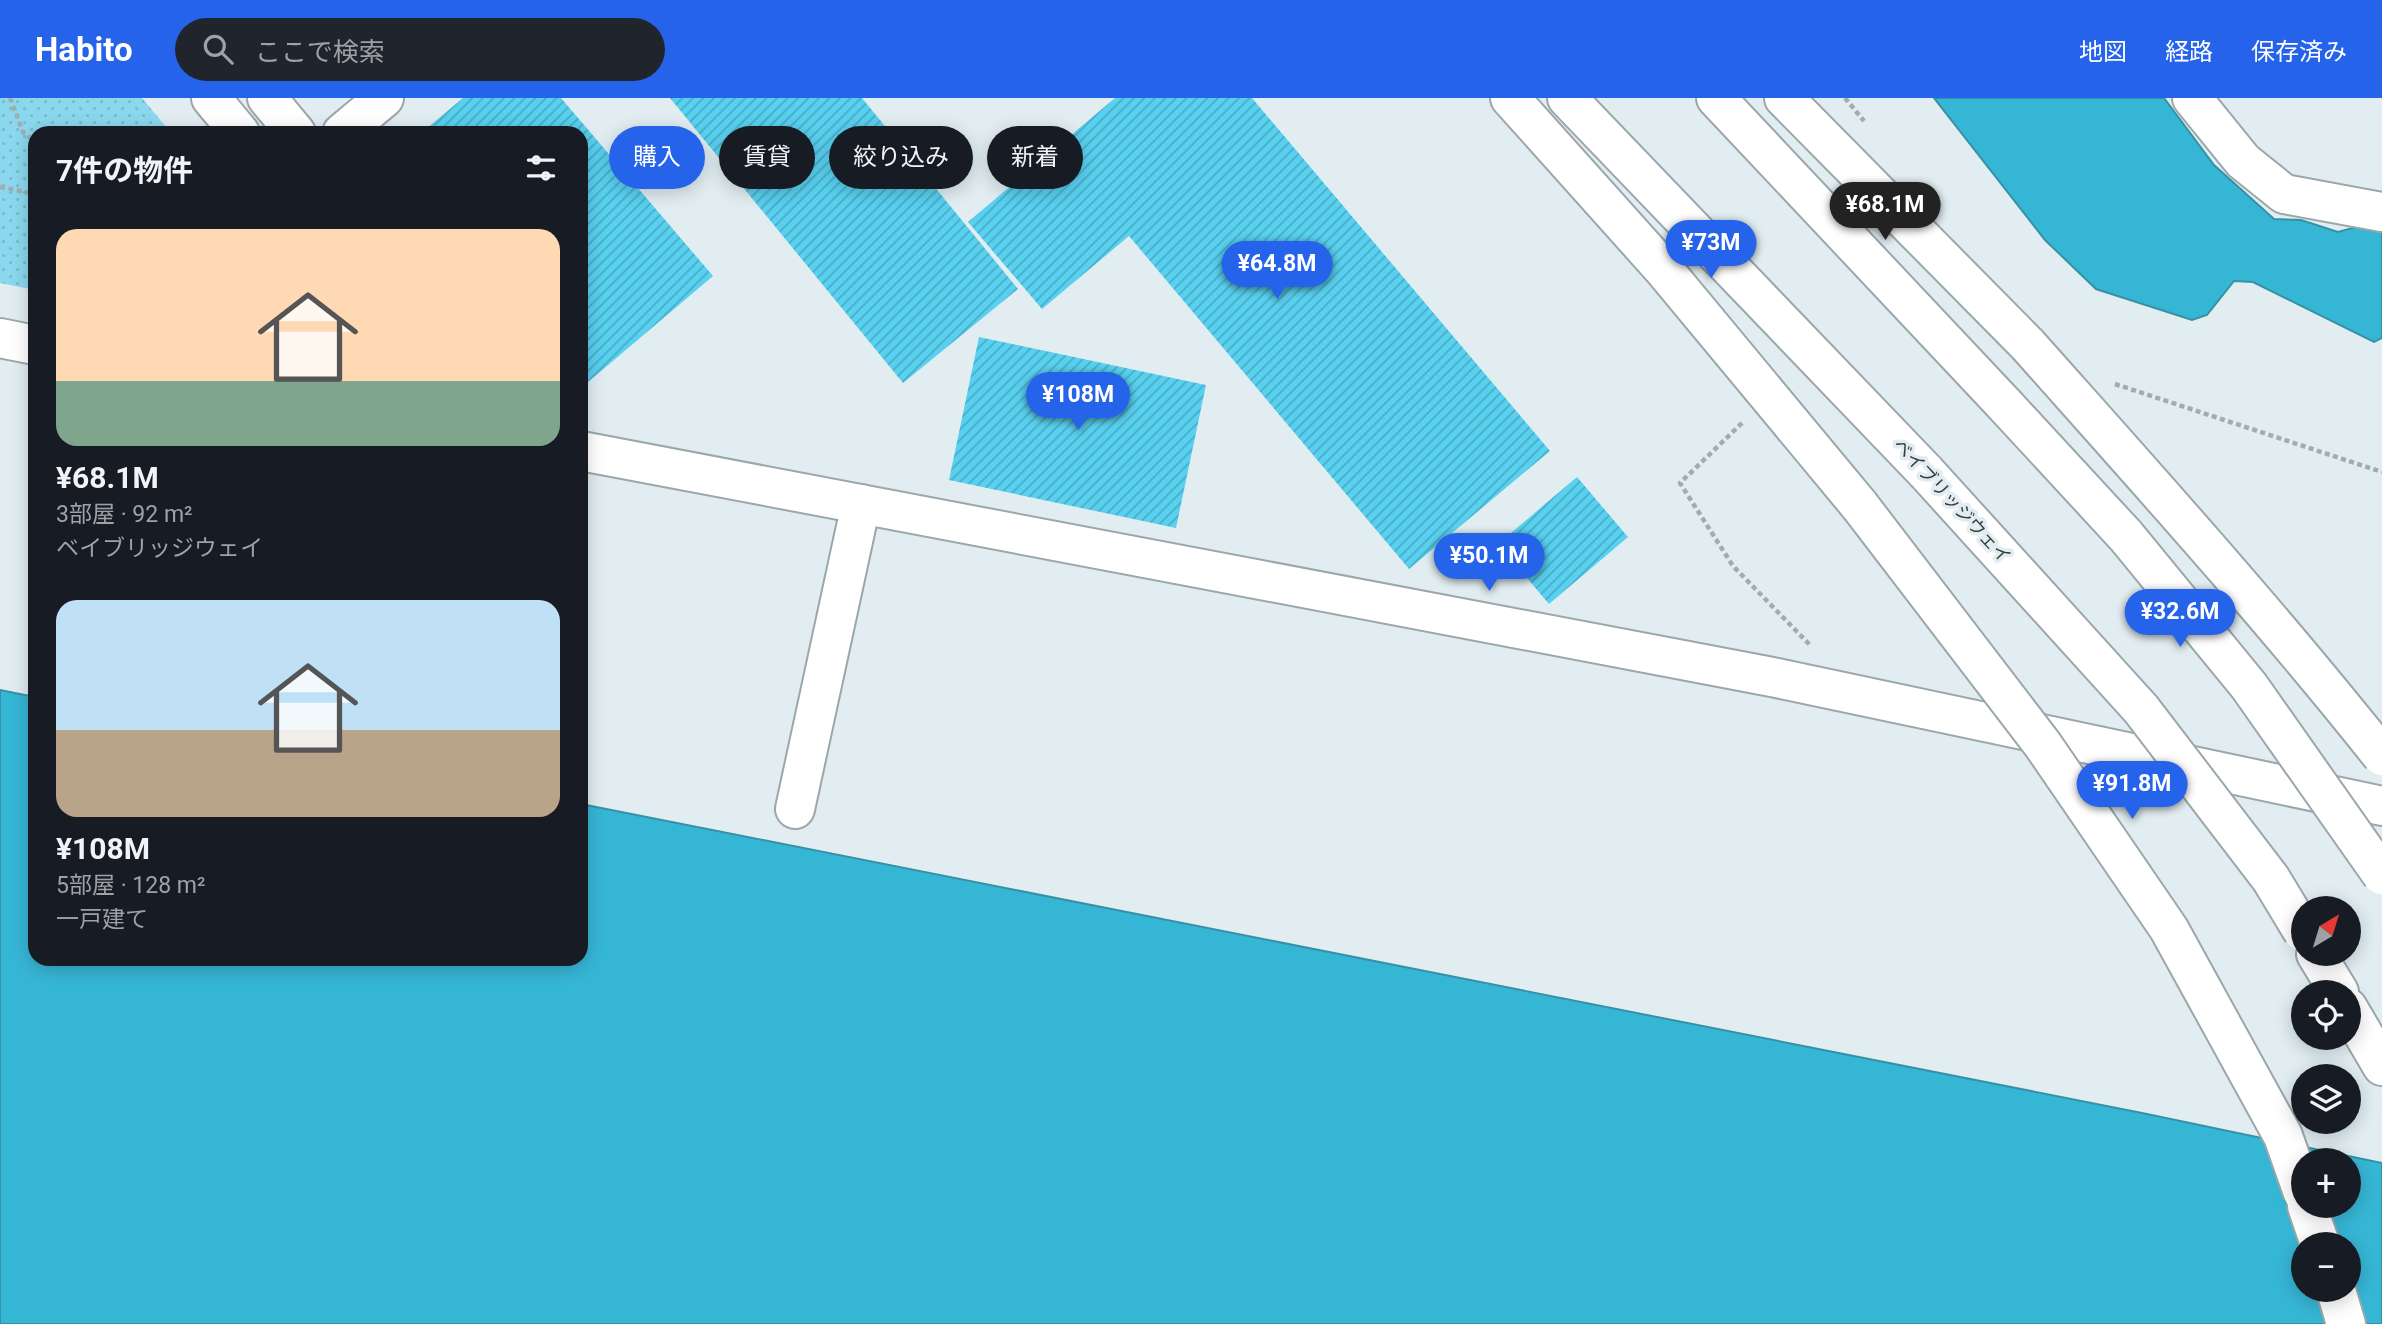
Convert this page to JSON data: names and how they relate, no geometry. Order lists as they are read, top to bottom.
{
  "streets": {
    "street": ["ベイブリッジウェイ"]
  },
  "north": "top right",
  "page": {
    "header": "Habito",
    "search": "ここで検索",
    "nav": ["地図", "経路", "保存済み"],
    "chip": [
      "購入",
      "賃貸",
      "絞り込み",
      "新着"
    ],
    "heading": "7件の物件",
    "price": [
      "¥68.1M",
      "¥73M",
      "¥64.8M",
      "¥108M",
      "¥50.1M",
      "¥32.6M",
      "¥91.8M"
    ],
    "list": [
      {
        "name": "¥68.1M",
        "note": "3部屋 · 92 m² · ベイブリッジウェイ"
      },
      {
        "name": "¥108M",
        "note": "5部屋 · 128 m² · 一戸建て"
      }
    ],
    "map_buttons": ["+", "−"]
  }
}
